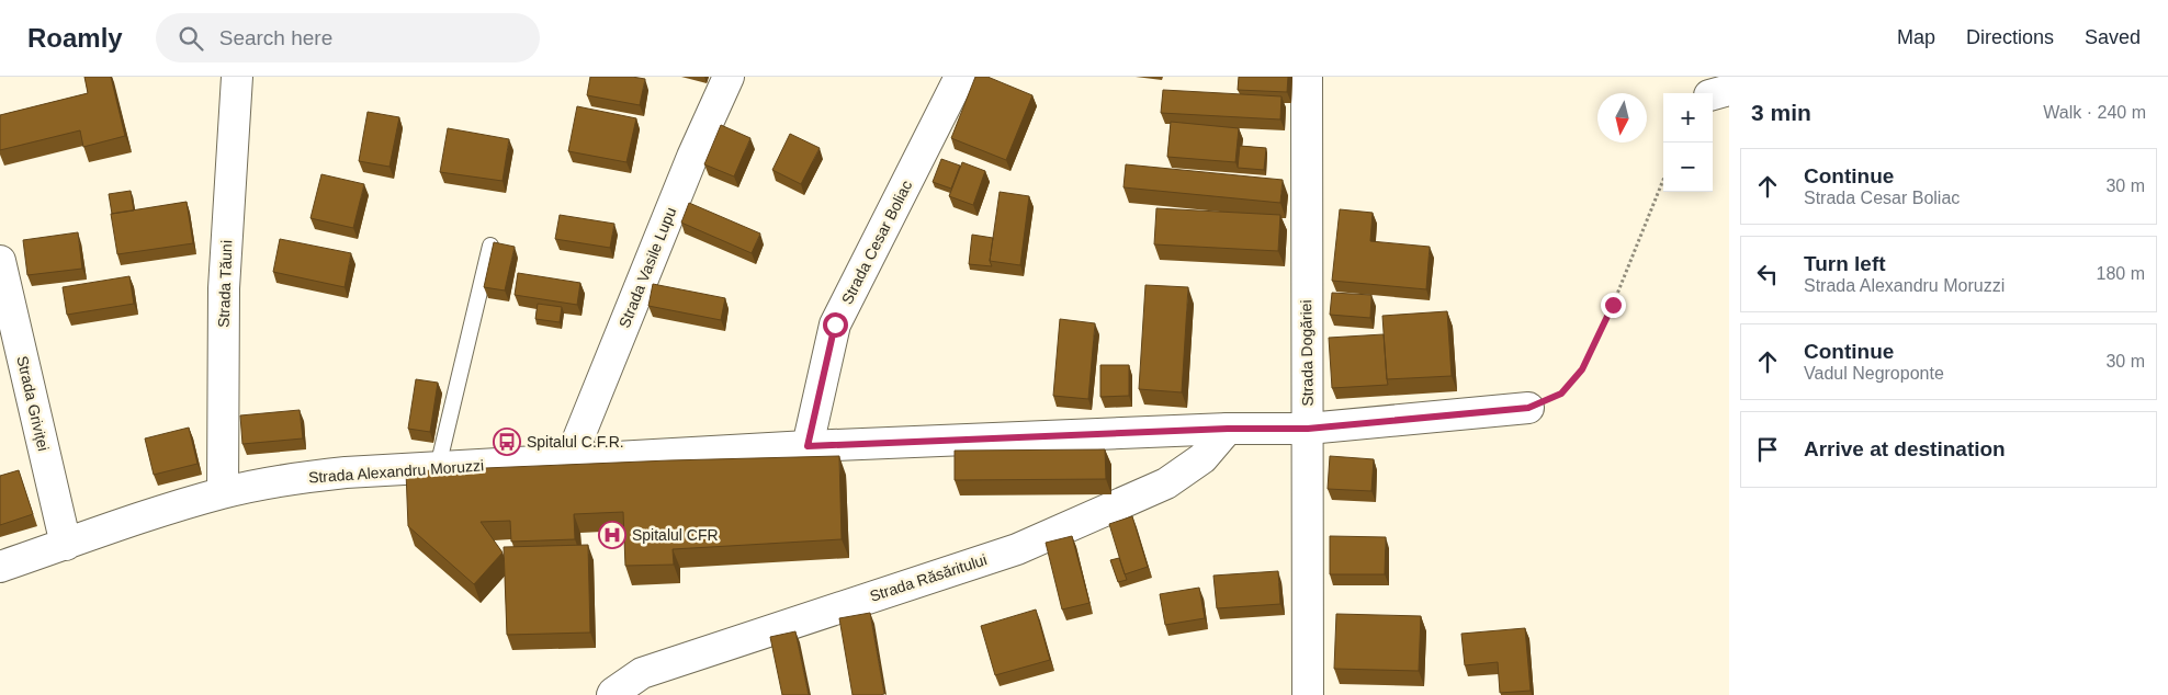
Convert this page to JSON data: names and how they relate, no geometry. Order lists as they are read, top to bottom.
{
  "streets": {
    "street": [
      "Strada Cesar Boliac",
      "Strada Vasile Lupu",
      "Strada Tăuni",
      "Strada Dogăriei",
      "Strada Griviței",
      "Strada Alexandru Moruzzi",
      "Strada Răsăritului"
    ]
  },
  "crossings": [
    ["Strada Cesar Boliac", "Strada Alexandru Moruzzi"],
    ["Strada Vasile Lupu", "Strada Alexandru Moruzzi"],
    ["Strada Tăuni", "Strada Alexandru Moruzzi"],
    ["Strada Dogăriei", "Strada Alexandru Moruzzi"],
    ["Strada Griviței", "Strada Alexandru Moruzzi"],
    ["Strada Alexandru Moruzzi", "Strada Răsăritului"]
  ],
  "places": {
    "bus stop": ["Spitalul C.F.R."],
    "hospital": ["Spitalul CFR"]
  },
  "north": "bottom",
  "page": {
    "header": "Roamly",
    "search": "Search here",
    "nav": ["Map", "Directions", "Saved"],
    "heading": ["3 min", "Walk · 240 m"],
    "map_buttons": ["+", "−"],
    "list": [
      ["Continue", "Strada Cesar Boliac", "30 m"],
      ["Turn left", "Strada Alexandru Moruzzi", "180 m"],
      ["Continue", "Vadul Negroponte", "30 m"],
      "Arrive at destination"
    ]
  }
}
